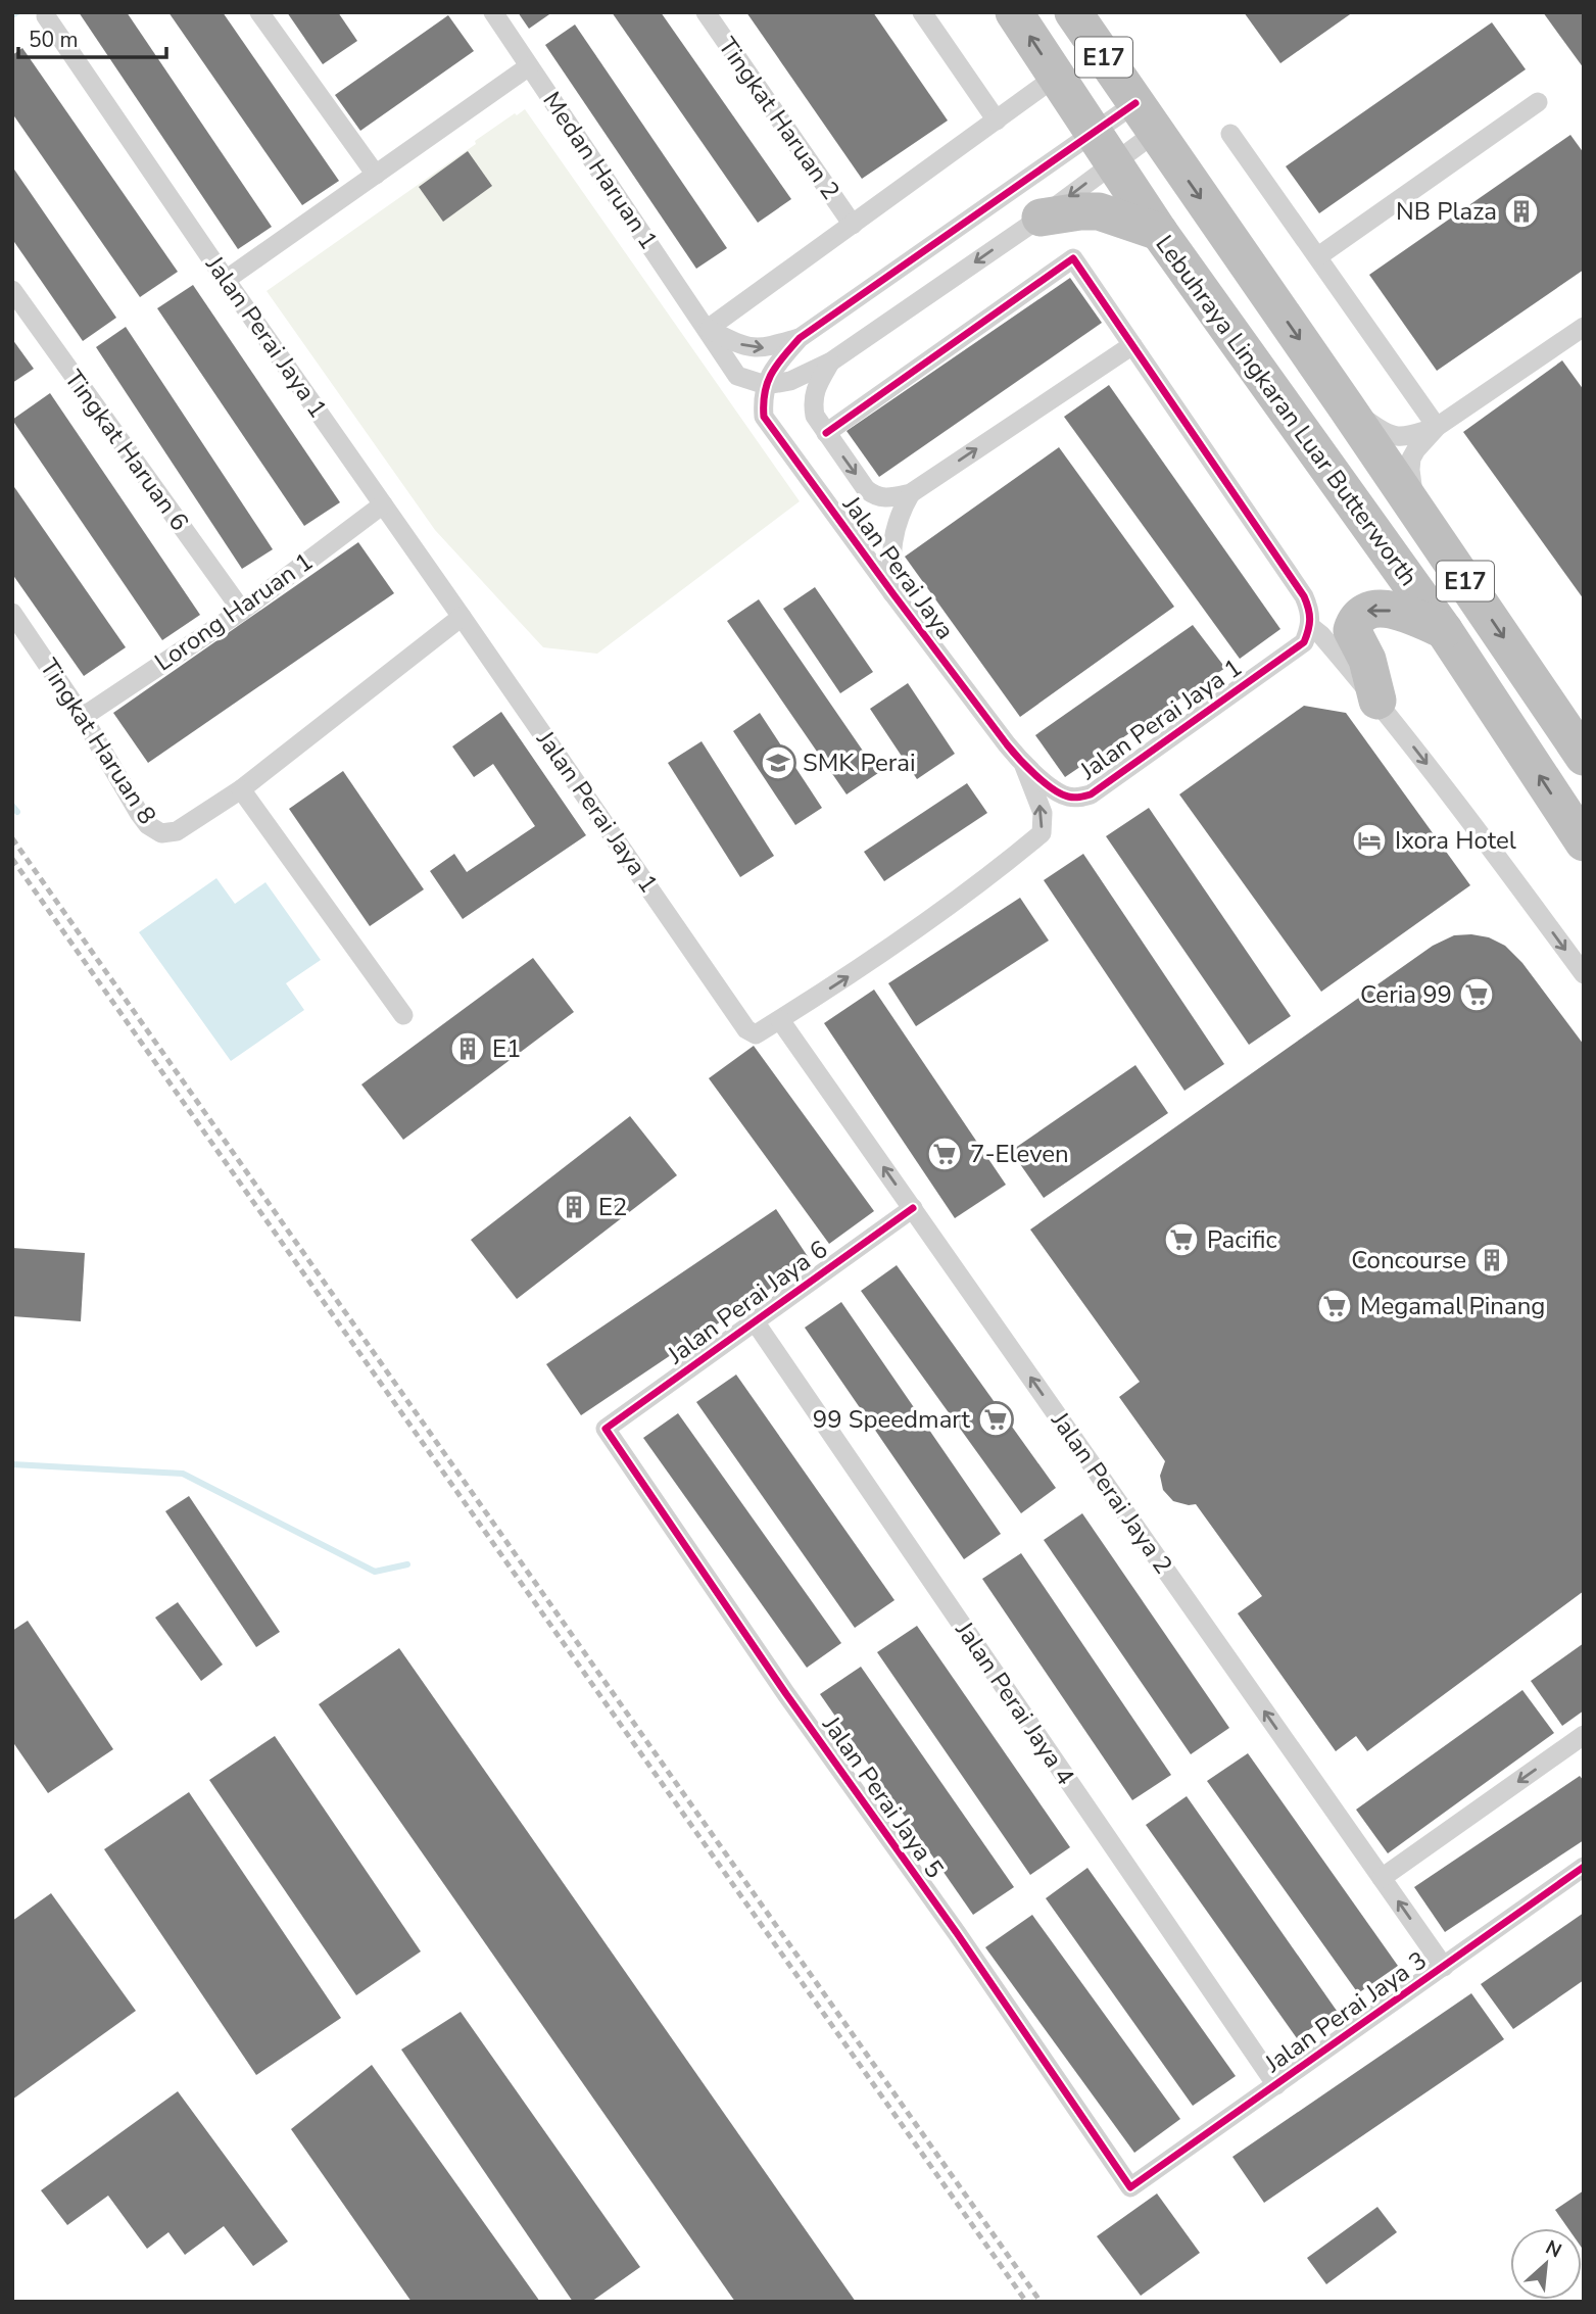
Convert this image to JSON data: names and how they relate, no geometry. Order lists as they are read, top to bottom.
{
  "streets": {
    "highway": ["E17", "Lebuhraya Lingkaran Luar Butterworth"],
    "street": [
      "Tingkat Haruan 2",
      "Medan Haruan 1",
      "Jalan Perai Jaya 1",
      "Tingkat Haruan 6",
      "Jalan Perai Jaya",
      "Lorong Haruan 1",
      "Tingkat Haruan 8",
      "Jalan Perai Jaya 6",
      "Jalan Perai Jaya 2",
      "Jalan Perai Jaya 4",
      "Jalan Perai Jaya 5",
      "Jalan Perai Jaya 3"
    ]
  },
  "crossings": [
    ["Medan Haruan 1", "Jalan Perai Jaya"],
    ["Jalan Perai Jaya 1", "Jalan Perai Jaya"],
    ["Jalan Perai Jaya 1", "Lorong Haruan 1"],
    ["Jalan Perai Jaya 1", "Jalan Perai Jaya 2"],
    ["Tingkat Haruan 6", "Lorong Haruan 1"],
    ["Lorong Haruan 1", "Tingkat Haruan 8"],
    ["Jalan Perai Jaya 6", "Jalan Perai Jaya 2"],
    ["Jalan Perai Jaya 6", "Jalan Perai Jaya 4"],
    ["Jalan Perai Jaya 6", "Jalan Perai Jaya 5"],
    ["Jalan Perai Jaya 2", "Jalan Perai Jaya 3"],
    ["Jalan Perai Jaya 4", "Jalan Perai Jaya 3"],
    ["Jalan Perai Jaya 5", "Jalan Perai Jaya 3"]
  ],
  "one_way": ["Jalan Perai Jaya 2"],
  "places": {
    "building": [
      "NB Plaza",
      "E1",
      "E2",
      "Concourse"
    ],
    "school or university": ["SMK Perai"],
    "hotel": ["Ixora Hotel"],
    "supermarket": [
      "Ceria 99",
      "7-Eleven",
      "Pacific",
      "Megamal Pinang",
      "99 Speedmart"
    ]
  },
  "scale_bar": "50 m",
  "north": "top right"
}
